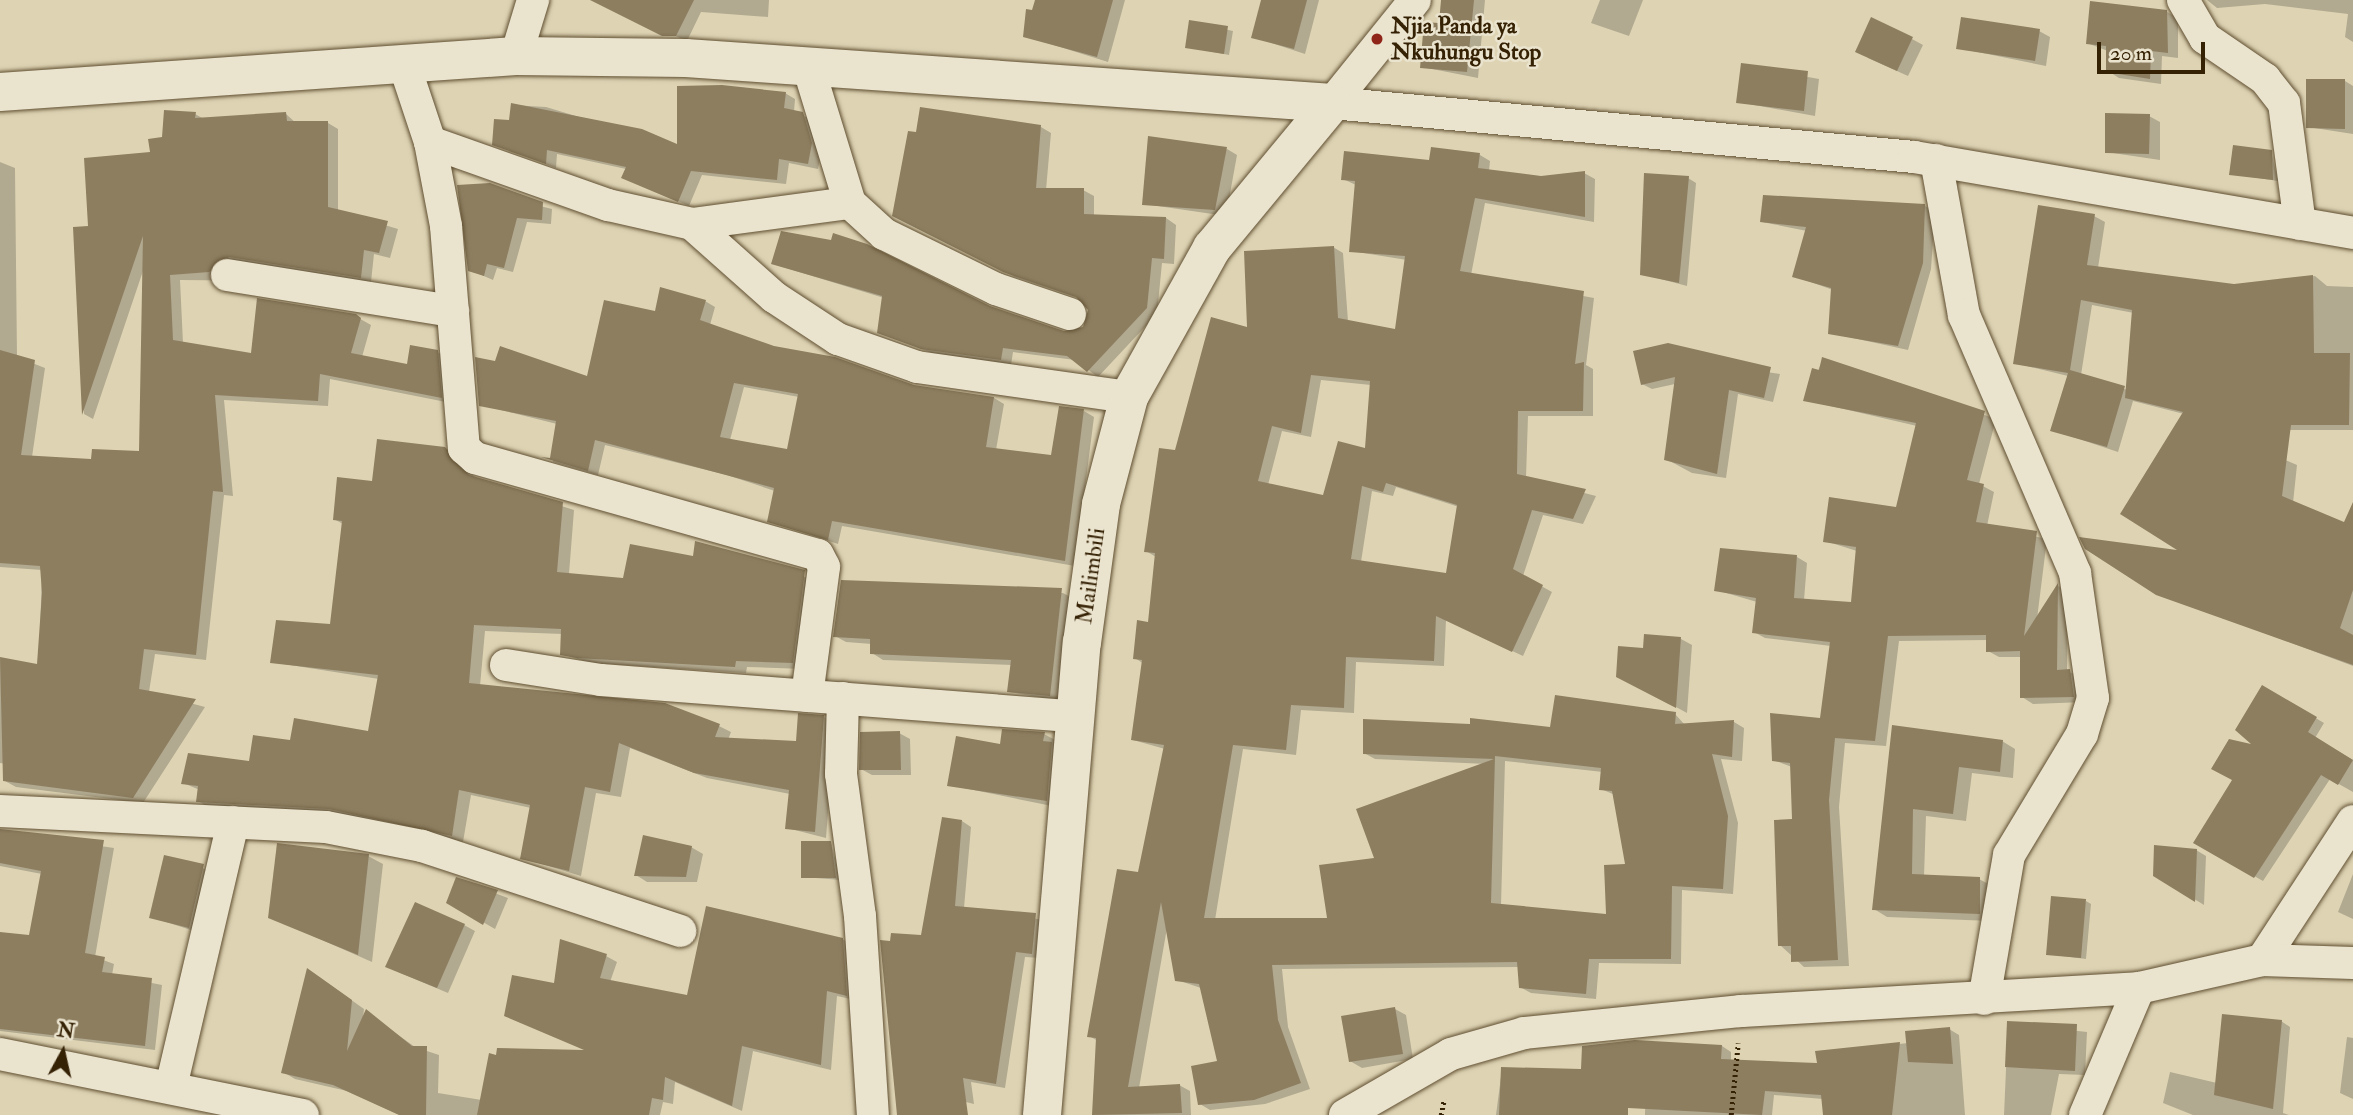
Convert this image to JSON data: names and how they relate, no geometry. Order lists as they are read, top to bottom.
{
  "streets": {
    "street": ["Mailimbili"]
  },
  "places": ["Njia Panda ya Nkuhungu Stop"],
  "scale_bar": "20 m",
  "north": "top"
}
